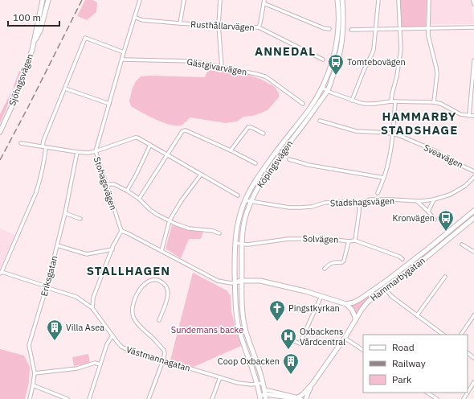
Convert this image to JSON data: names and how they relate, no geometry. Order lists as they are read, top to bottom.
{
  "streets": {
    "main road": ["Sjöhagsvägen", "Köpingsvägen", "Hammarbygatan"],
    "street": [
      "Rusthållarvägen",
      "Gästgivarvägen",
      "Sveavägen",
      "Stohagsvägen",
      "Stadshagsvägen",
      "Solvägen",
      "Eriksgatan",
      "Västmannagatan"
    ]
  },
  "crossings": [
    ["Rusthållarvägen", "Stohagsvägen"],
    ["Gästgivarvägen", "Stohagsvägen"],
    ["Köpingsvägen", "Stadshagsvägen"],
    ["Köpingsvägen", "Solvägen"],
    ["Köpingsvägen", "Västmannagatan"],
    ["Eriksgatan", "Västmannagatan"]
  ],
  "districts": ["ANNEDAL", "HAMMARBY STADSHAGE", "STALLHAGEN"],
  "parks": ["Sundemans backe"],
  "places": {
    "bus stop": ["Tomtebovägen", "Kronvägen"],
    "church": ["Pingstkyrkan"],
    "building": ["Villa Asea", "Coop Oxbacken"],
    "hospital": ["Oxbackens Vårdcentral"]
  },
  "legend": ["Road", "Railway", "Park"],
  "scale_bar": "100 m"
}
